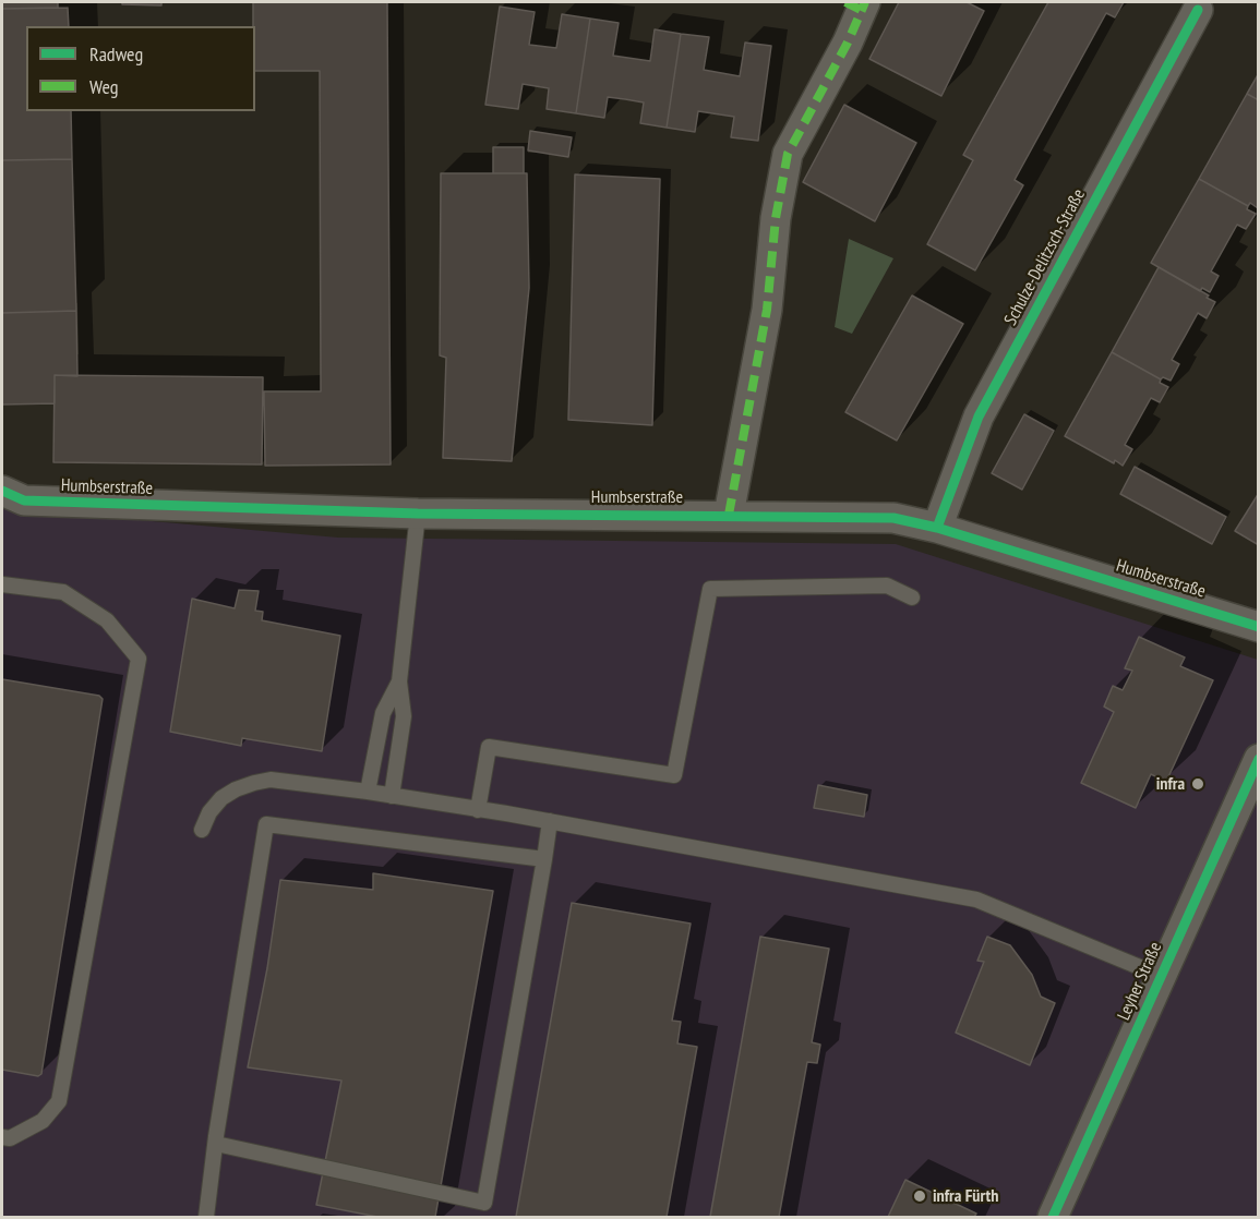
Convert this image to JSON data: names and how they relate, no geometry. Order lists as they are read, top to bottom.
{
  "streets": {
    "street": ["Schulze-Delitzsch-Straße", "Humbserstraße", "Leyher Straße"]
  },
  "crossings": [
    ["Schulze-Delitzsch-Straße", "Humbserstraße"]
  ],
  "places": ["infra", "infra Fürth"],
  "legend": ["Radweg", "Weg"]
}
